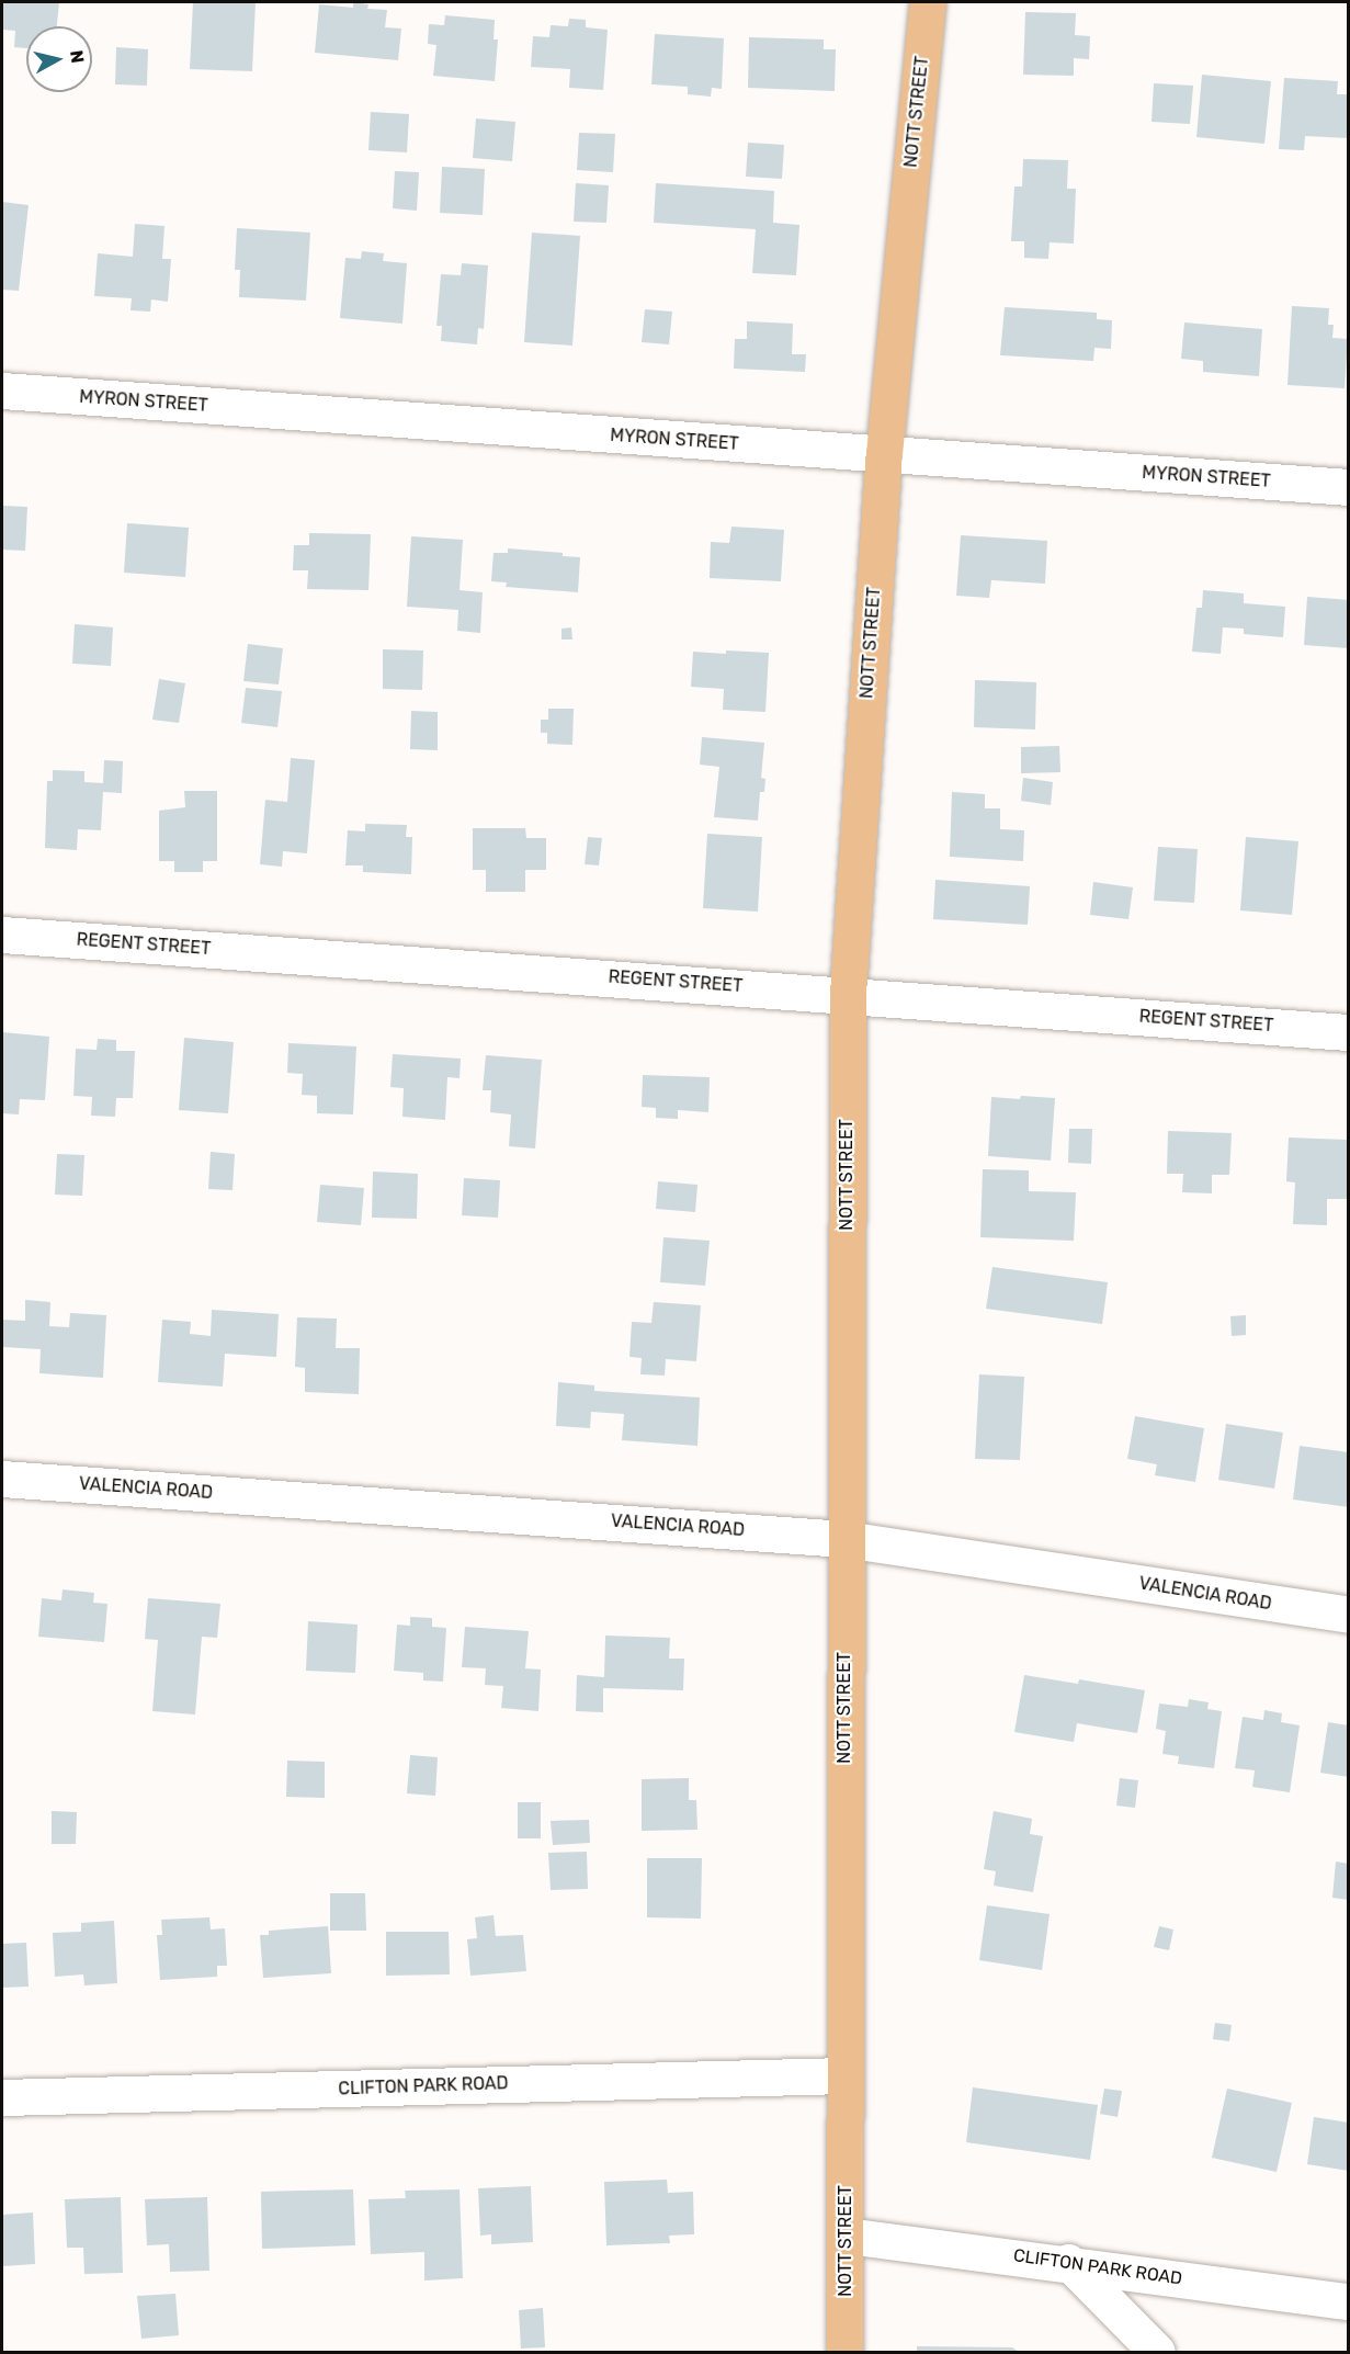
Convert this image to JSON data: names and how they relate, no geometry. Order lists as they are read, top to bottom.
{
  "streets": {
    "main road": ["NOTT STREET"],
    "street": [
      "MYRON STREET",
      "REGENT STREET",
      "VALENCIA ROAD",
      "CLIFTON PARK ROAD"
    ]
  },
  "crossings": [
    ["NOTT STREET", "MYRON STREET"],
    ["NOTT STREET", "REGENT STREET"],
    ["NOTT STREET", "VALENCIA ROAD"],
    ["NOTT STREET", "CLIFTON PARK ROAD"]
  ],
  "north": "right"
}
